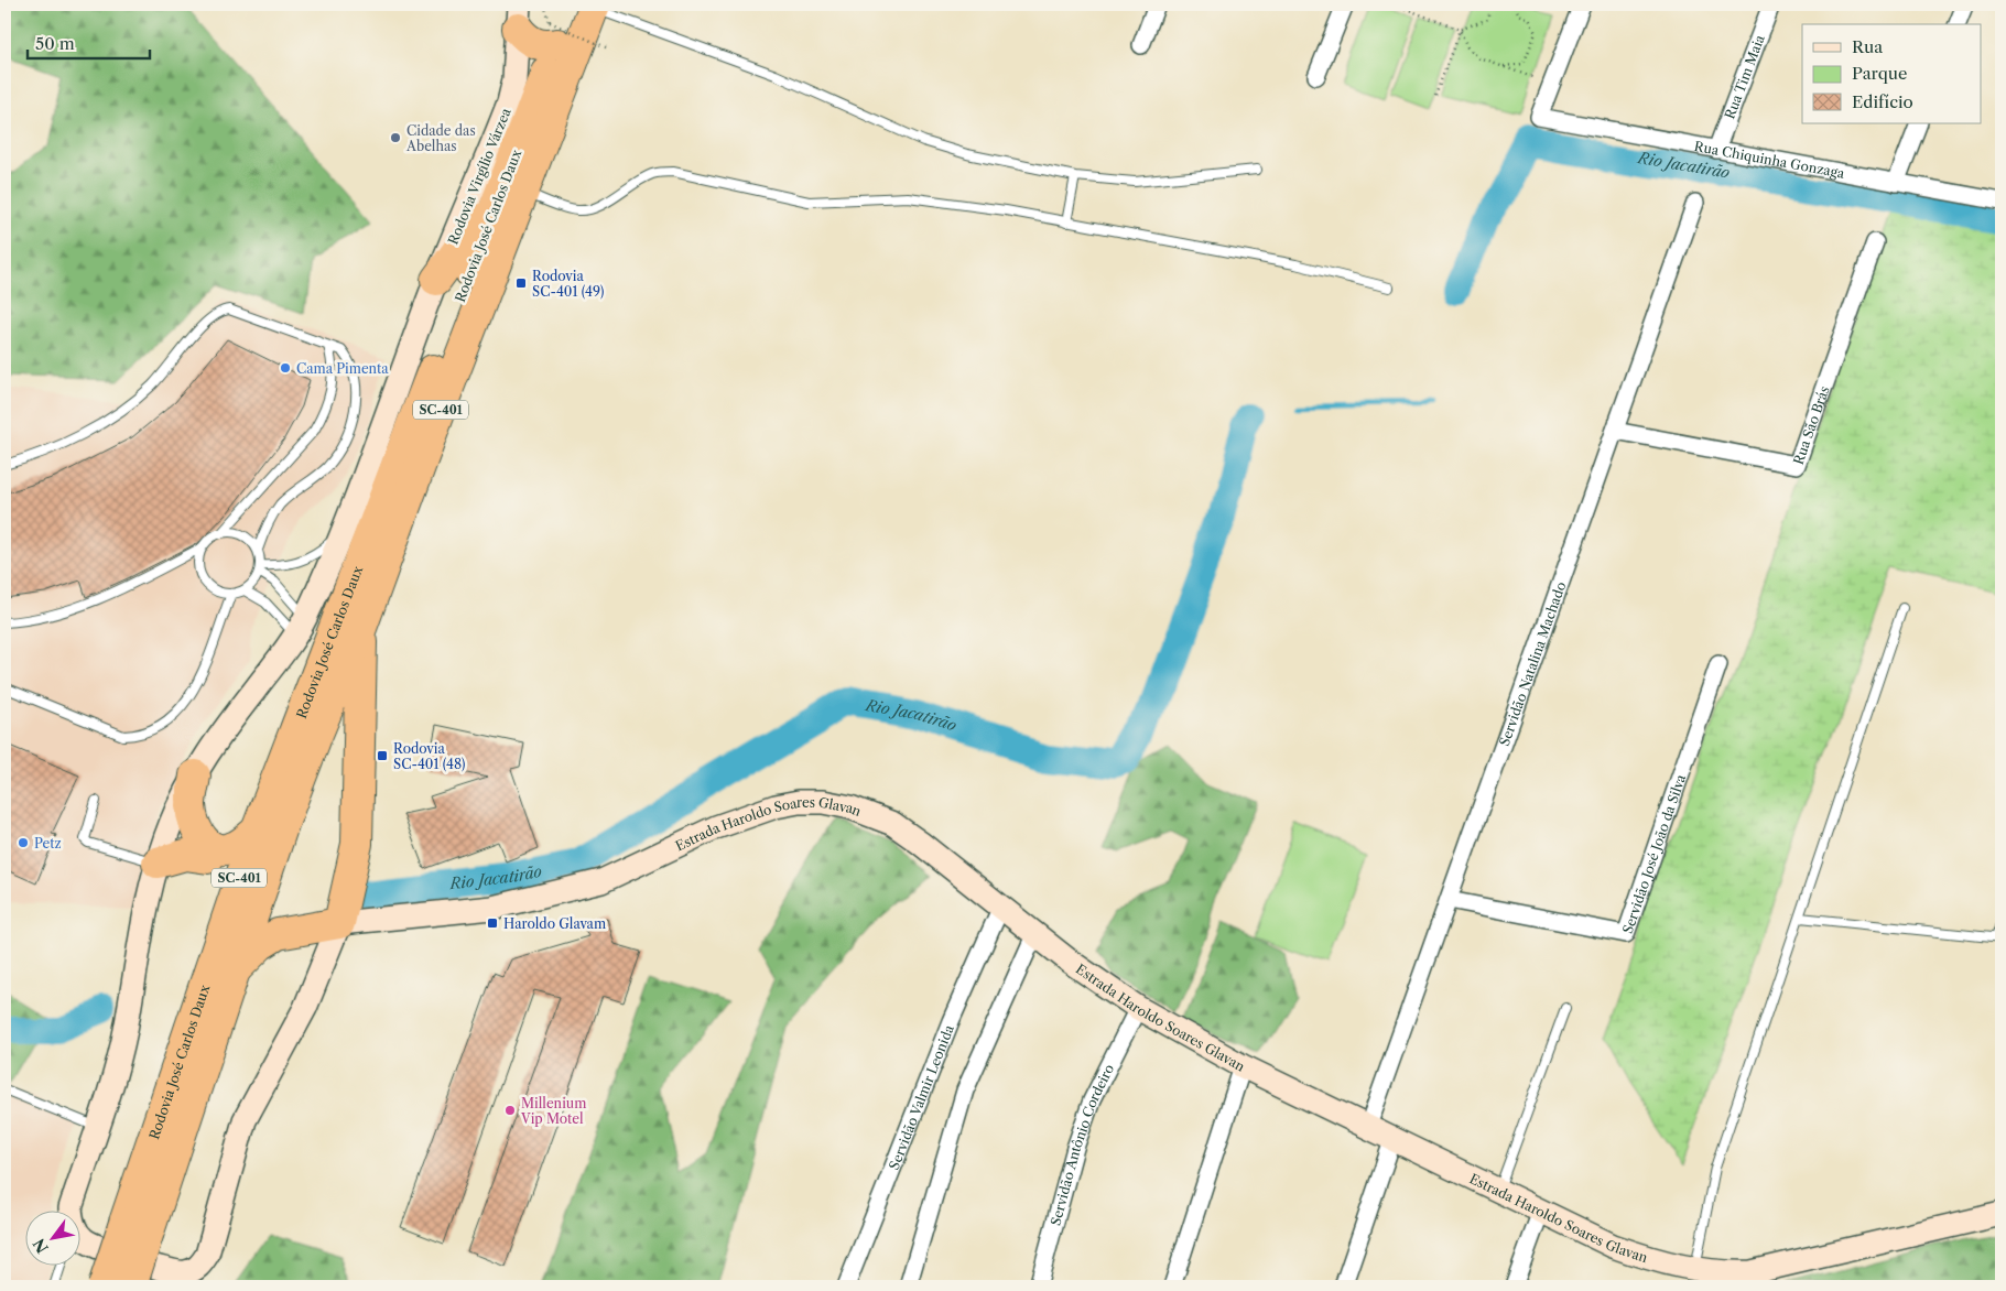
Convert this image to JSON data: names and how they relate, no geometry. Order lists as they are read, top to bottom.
{
  "streets": {
    "highway": ["Rodovia José Carlos Daux", "SC-401"],
    "main road": ["Rodovia Virgílio Várzea", "Estrada Haroldo Soares Glavan"],
    "street": [
      "Rua Tim Maia",
      "Rua Chiquinha Gonzaga",
      "Rua São Brás",
      "Servidão Natalina Machado",
      "Servidão José João da Silva",
      "Servidão Valmir Leonida",
      "Servidão Antônio Cordeiro"
    ]
  },
  "crossings": [
    ["Rua Tim Maia", "Rua Chiquinha Gonzaga"],
    ["Rua São Brás", "Servidão Natalina Machado"],
    ["Servidão Natalina Machado", "Estrada Haroldo Soares Glavan"],
    ["Servidão Natalina Machado", "Servidão José João da Silva"],
    ["Estrada Haroldo Soares Glavan", "Servidão Valmir Leonida"],
    ["Estrada Haroldo Soares Glavan", "Servidão Antônio Cordeiro"]
  ],
  "water": ["Rio Jacatirão"],
  "places": {
    "other": [
      "Cidade das Abelhas",
      "Cama Pimenta",
      "Petz",
      "Millenium Vip Motel"
    ],
    "transit": ["Rodovia SC-401 (49)", "Rodovia SC-401 (48)", "Haroldo Glavam"]
  },
  "legend": ["Rua", "Parque", "Edifício"],
  "scale_bar": "50 m",
  "north": "bottom left"
}
